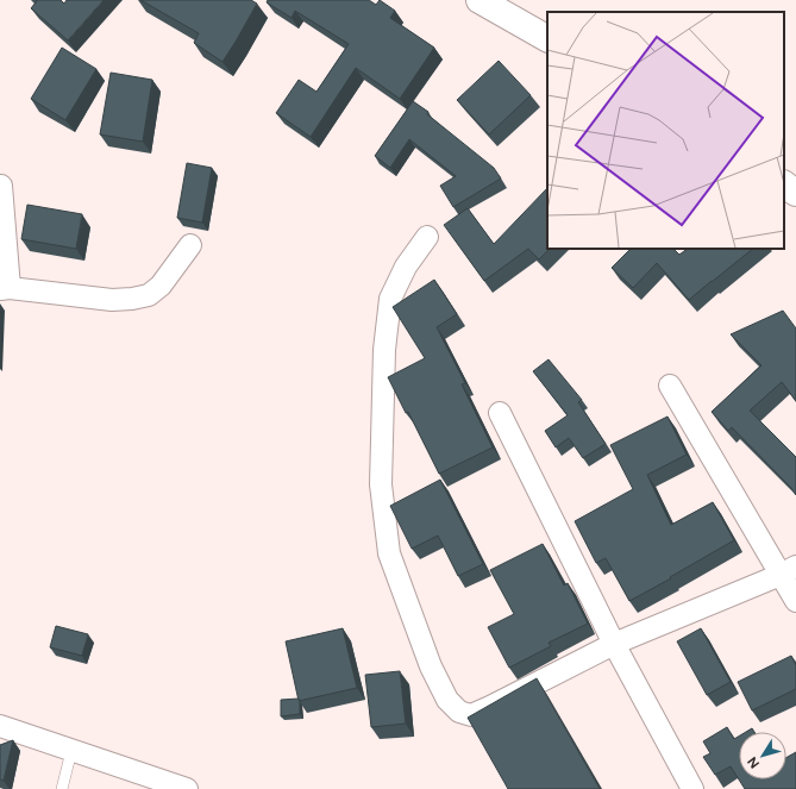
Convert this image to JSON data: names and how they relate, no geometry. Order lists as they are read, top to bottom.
{
  "north": "bottom left"
}
